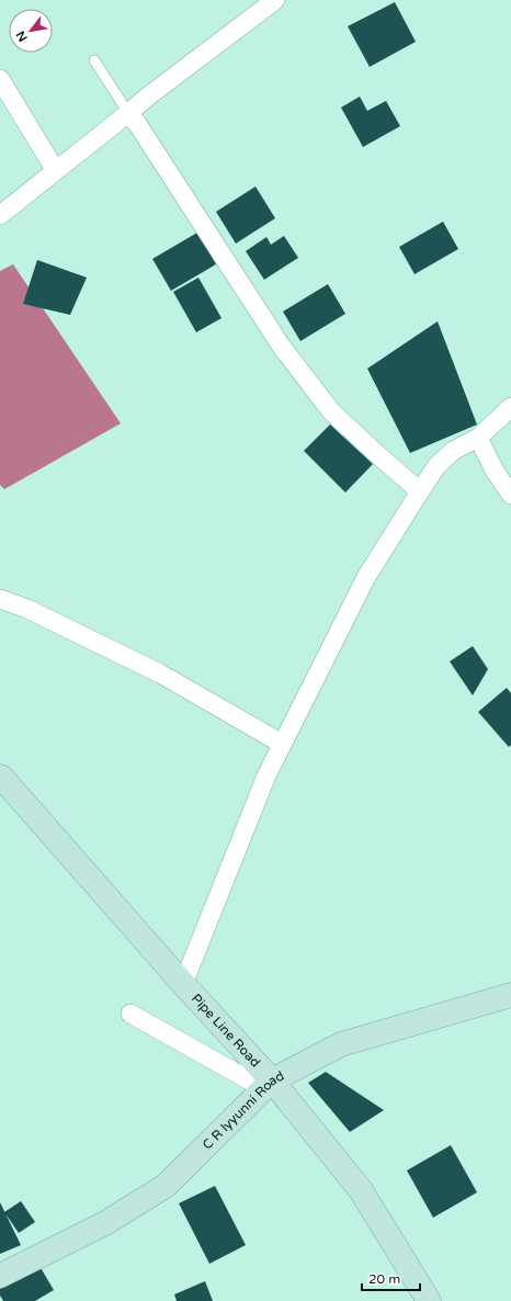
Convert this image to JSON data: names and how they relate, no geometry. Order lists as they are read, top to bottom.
{
  "streets": {
    "street": ["Pipe Line Road", "C R Iyyunni Road"]
  },
  "crossings": [
    ["Pipe Line Road", "C R Iyyunni Road"]
  ],
  "scale_bar": "20 m",
  "north": "bottom left"
}
